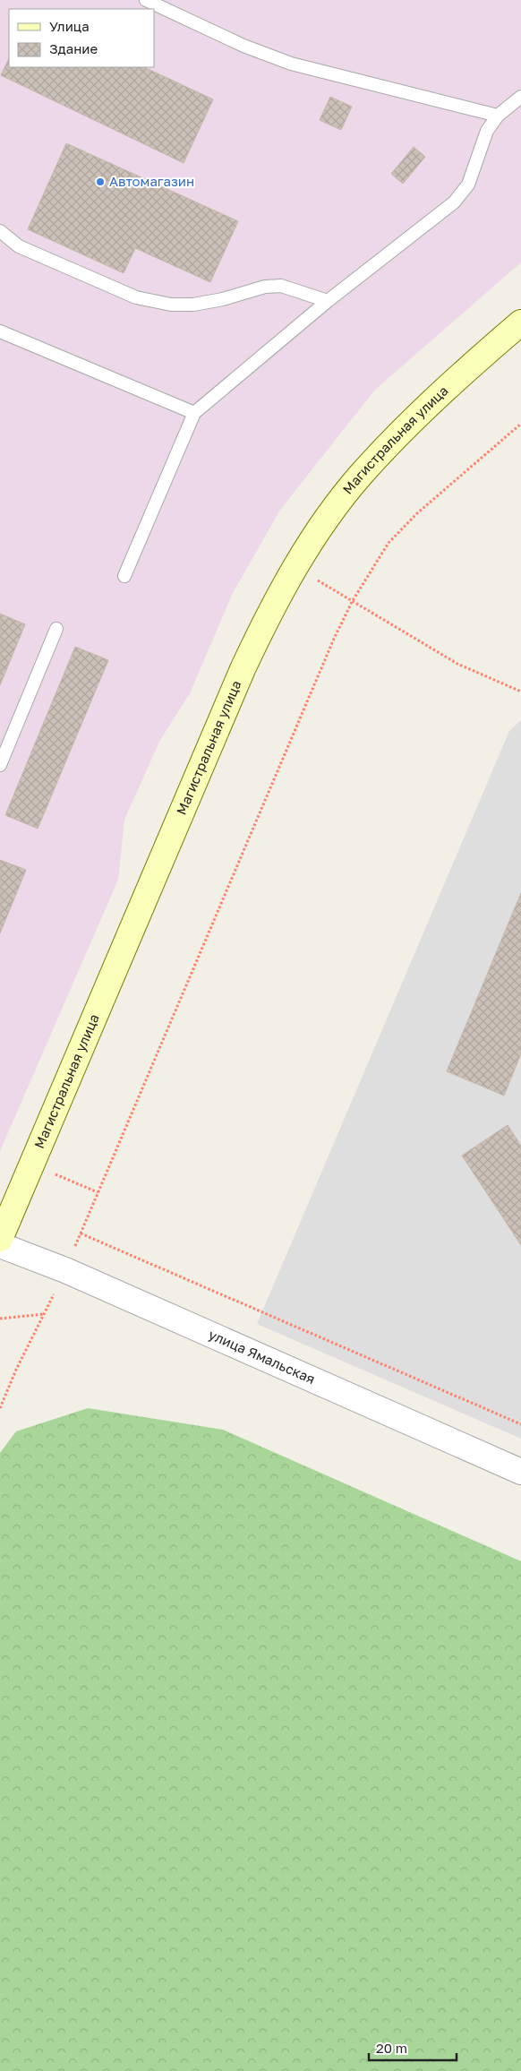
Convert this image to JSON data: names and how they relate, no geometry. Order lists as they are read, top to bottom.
{
  "streets": {
    "main road": ["Магистральная улица"],
    "street": ["улица Ямальская"]
  },
  "places": ["Автомагазин"],
  "legend": ["Улица", "Здание"],
  "scale_bar": "20 m"
}
